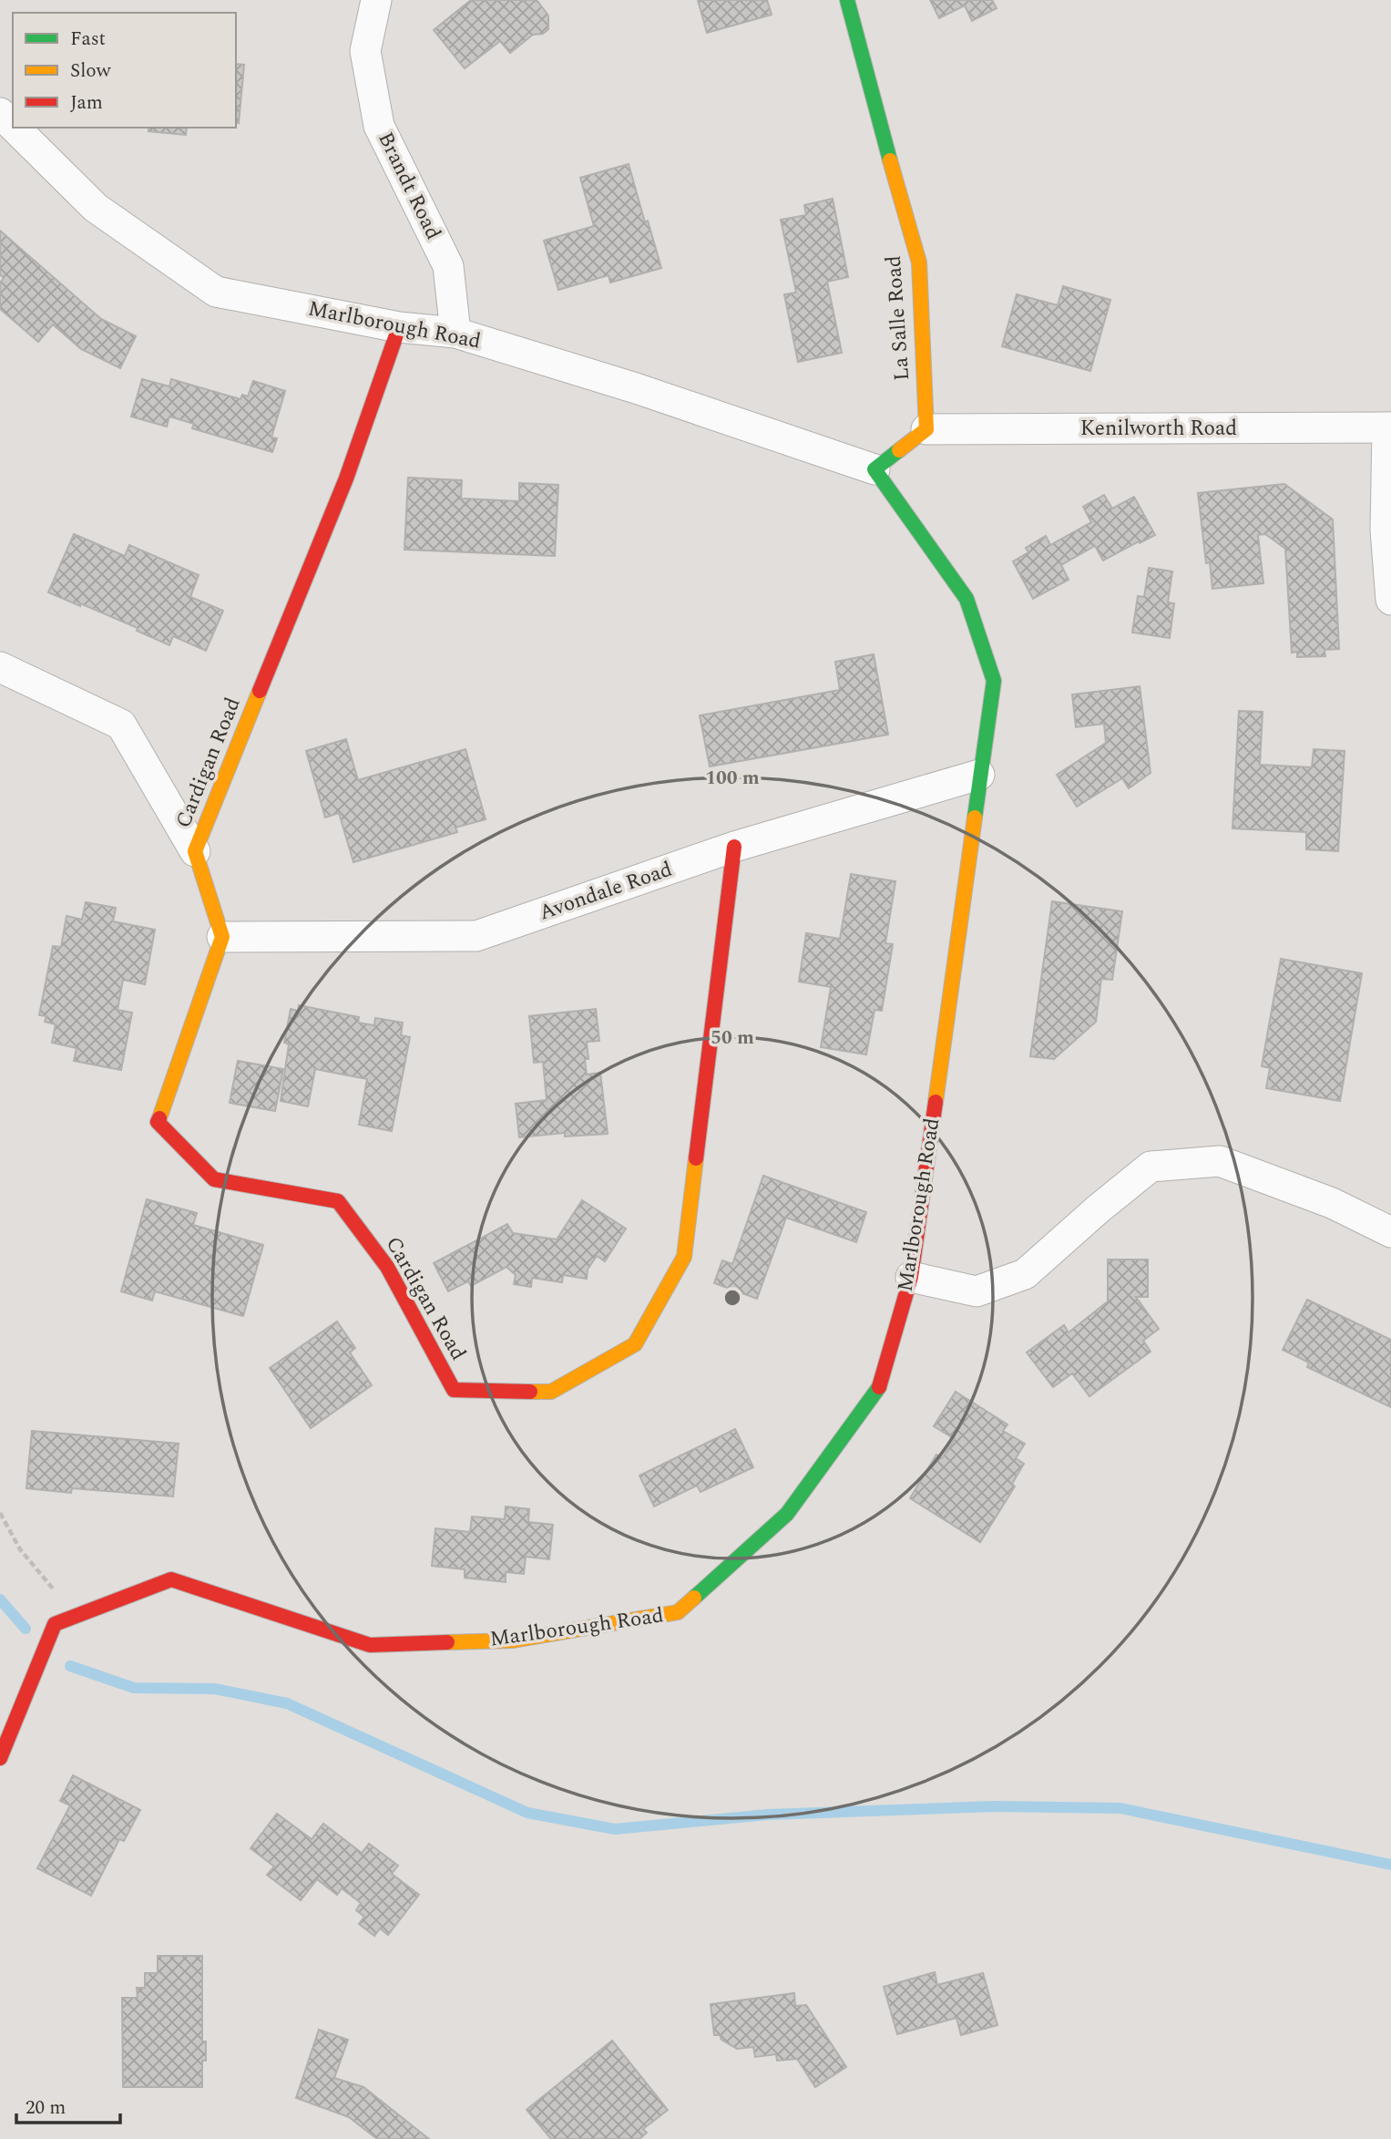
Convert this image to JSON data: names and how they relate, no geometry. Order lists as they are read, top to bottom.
{
  "streets": {
    "street": [
      "Brandt Road",
      "La Salle Road",
      "Marlborough Road",
      "Kenilworth Road",
      "Cardigan Road",
      "Avondale Road"
    ]
  },
  "crossings": [
    ["Brandt Road", "Marlborough Road"],
    ["La Salle Road", "Kenilworth Road"],
    ["Marlborough Road", "Cardigan Road"],
    ["Marlborough Road", "Avondale Road"],
    ["Cardigan Road", "Avondale Road"]
  ],
  "legend": ["Fast", "Slow", "Jam"],
  "scale_bar": "20 m",
  "rings": ["100 m", "50 m"]
}
